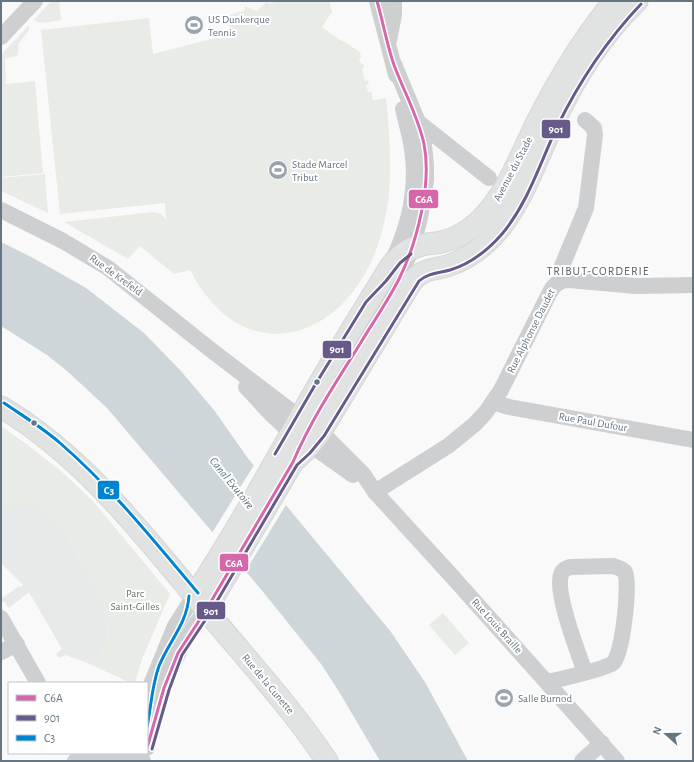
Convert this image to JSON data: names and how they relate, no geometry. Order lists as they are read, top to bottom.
{
  "streets": {
    "main road": ["Avenue du Stade", "Rue de la Cunette"],
    "street": [
      "Rue de Krefeld",
      "Rue Alphonse Daudet",
      "Rue Paul Dufour",
      "Rue Louis Braille"
    ]
  },
  "crossings": [
    ["Avenue du Stade", "Rue de Krefeld"],
    ["Avenue du Stade", "Rue Louis Braille"],
    ["Rue de Krefeld", "Rue Louis Braille"],
    ["Rue Alphonse Daudet", "Rue Paul Dufour"],
    ["Rue Alphonse Daudet", "Rue Louis Braille"]
  ],
  "districts": ["TRIBUT-CORDERIE"],
  "water": ["Canal Exutoire"],
  "parks": ["Parc Saint-Gilles"],
  "places": {
    "sports": ["US Dunkerque Tennis", "Stade Marcel Tribut", "Salle Burnod"]
  },
  "lines": ["transit line C6A", "transit line 901", "transit line C3"],
  "legend": ["C6A", "901", "C3"],
  "north": "left"
}
